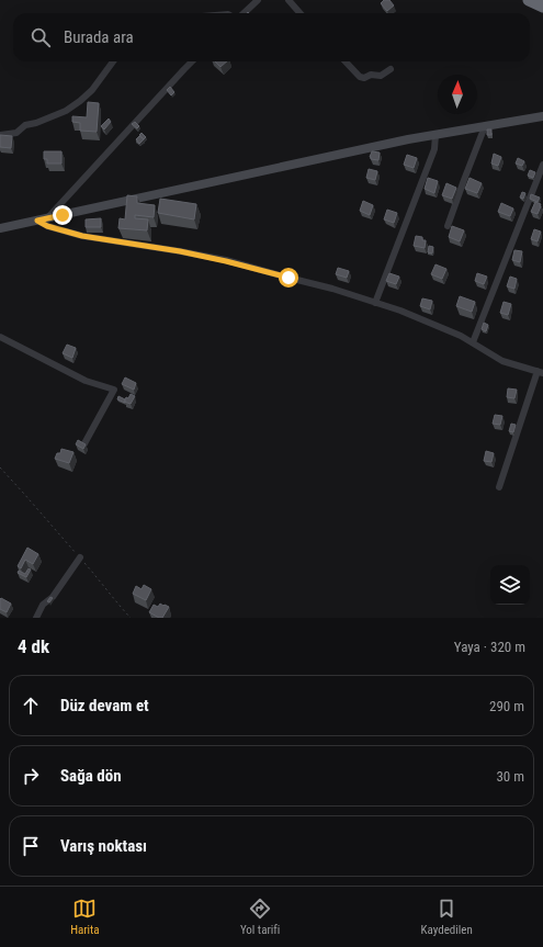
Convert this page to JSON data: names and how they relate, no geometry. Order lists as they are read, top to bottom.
{
  "north": "top",
  "page": {
    "search": "Burada ara",
    "heading": ["4 dk", "Yaya · 320 m"],
    "list": [
      ["Düz devam et", "290 m"],
      ["Sağa dön", "30 m"],
      "Varış noktası"
    ],
    "nav": ["Harita", "Yol tarifi", "Kaydedilen"]
  }
}
